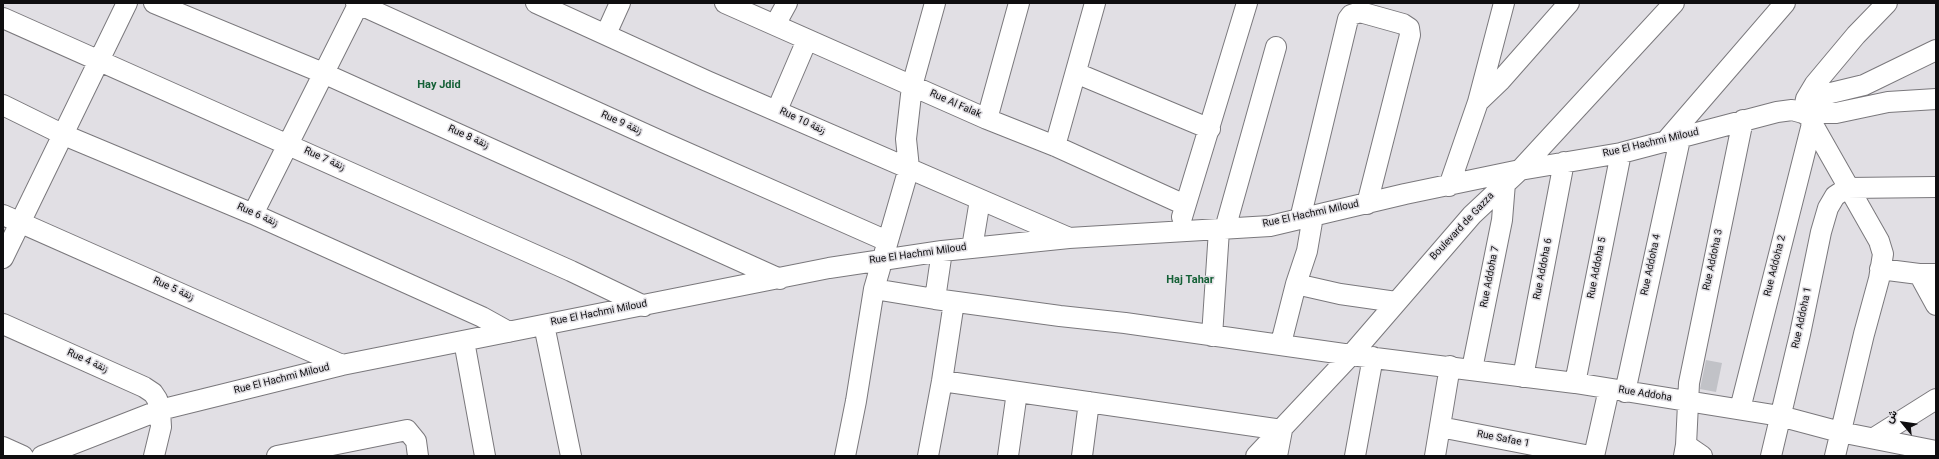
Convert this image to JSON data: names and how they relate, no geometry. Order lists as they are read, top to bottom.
{
  "streets": {
    "street": [
      "Rue Al Falak",
      "Rue 10 زنقة",
      "Rue 9 زنقة",
      "Rue 8 زنقة",
      "Rue El Hachmi Miloud",
      "Rue 7 زنقة",
      "Rue 6 زنقة",
      "Boulevard de Gazza",
      "Rue Addoha 3",
      "Rue Addoha 4",
      "Rue Addoha 2",
      "Rue Addoha 5",
      "Rue Addoha 6",
      "Rue Addoha 7",
      "Rue 5 زنقة",
      "Rue Addoha 1",
      "Rue 4 زنقة",
      "Rue Addoha",
      "Rue Safae 1"
    ]
  },
  "crossings": [
    ["Rue 10 زنقة", "Rue El Hachmi Miloud"],
    ["Rue 8 زنقة", "Rue El Hachmi Miloud"],
    ["Rue El Hachmi Miloud", "Rue 7 زنقة"],
    ["Rue El Hachmi Miloud", "Rue 6 زنقة"],
    ["Rue El Hachmi Miloud", "Boulevard de Gazza"],
    ["Rue El Hachmi Miloud", "Rue Addoha 3"],
    ["Rue El Hachmi Miloud", "Rue Addoha 4"],
    ["Rue El Hachmi Miloud", "Rue Addoha 2"],
    ["Rue El Hachmi Miloud", "Rue Addoha 5"],
    ["Rue El Hachmi Miloud", "Rue Addoha 6"],
    ["Rue El Hachmi Miloud", "Rue 5 زنقة"],
    ["Rue El Hachmi Miloud", "Rue 4 زنقة"],
    ["Boulevard de Gazza", "Rue Addoha 7"],
    ["Boulevard de Gazza", "Rue Addoha"],
    ["Rue Addoha 3", "Rue Addoha"],
    ["Rue Addoha 4", "Rue Addoha"],
    ["Rue Addoha 2", "Rue Addoha"],
    ["Rue Addoha 5", "Rue Addoha"],
    ["Rue Addoha 6", "Rue Addoha"],
    ["Rue Addoha 7", "Rue Addoha"],
    ["Rue Addoha 1", "Rue Addoha"]
  ],
  "districts": ["Hay Jdid", "Haj Tahar"],
  "north": "top left"
}
